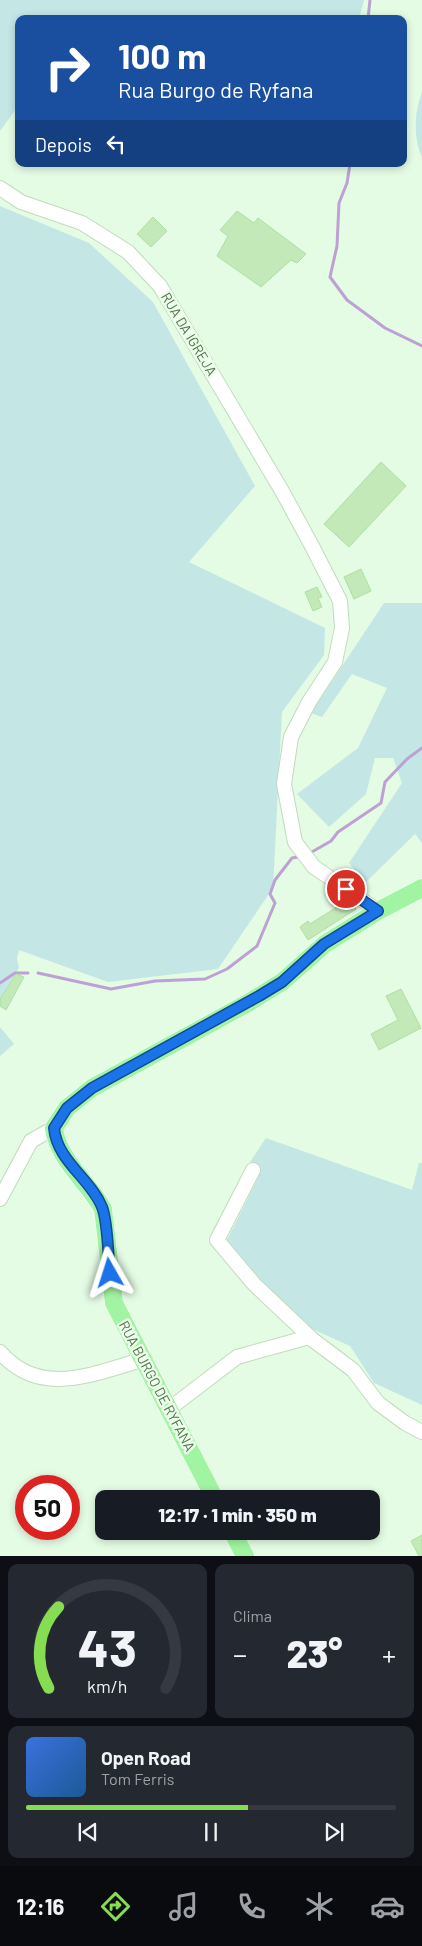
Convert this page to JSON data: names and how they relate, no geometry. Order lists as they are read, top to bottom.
{
  "streets": {
    "main road": ["RUA BURGO DE RYFANA"],
    "street": ["RUA DA IGREJA"]
  },
  "page": {
    "turn": ["100 m", "Rua Burgo de Ryfana"],
    "then": "Depois",
    "limit": "50",
    "trip": "12:17 · 1 min · 350 m",
    "tile": "Clima",
    "heat": ["−", "23°", "+"],
    "song": ["Open Road", "Tom Ferris"],
    "tabs": "12:16",
    "gauge": ["43", "km/h"]
  }
}
